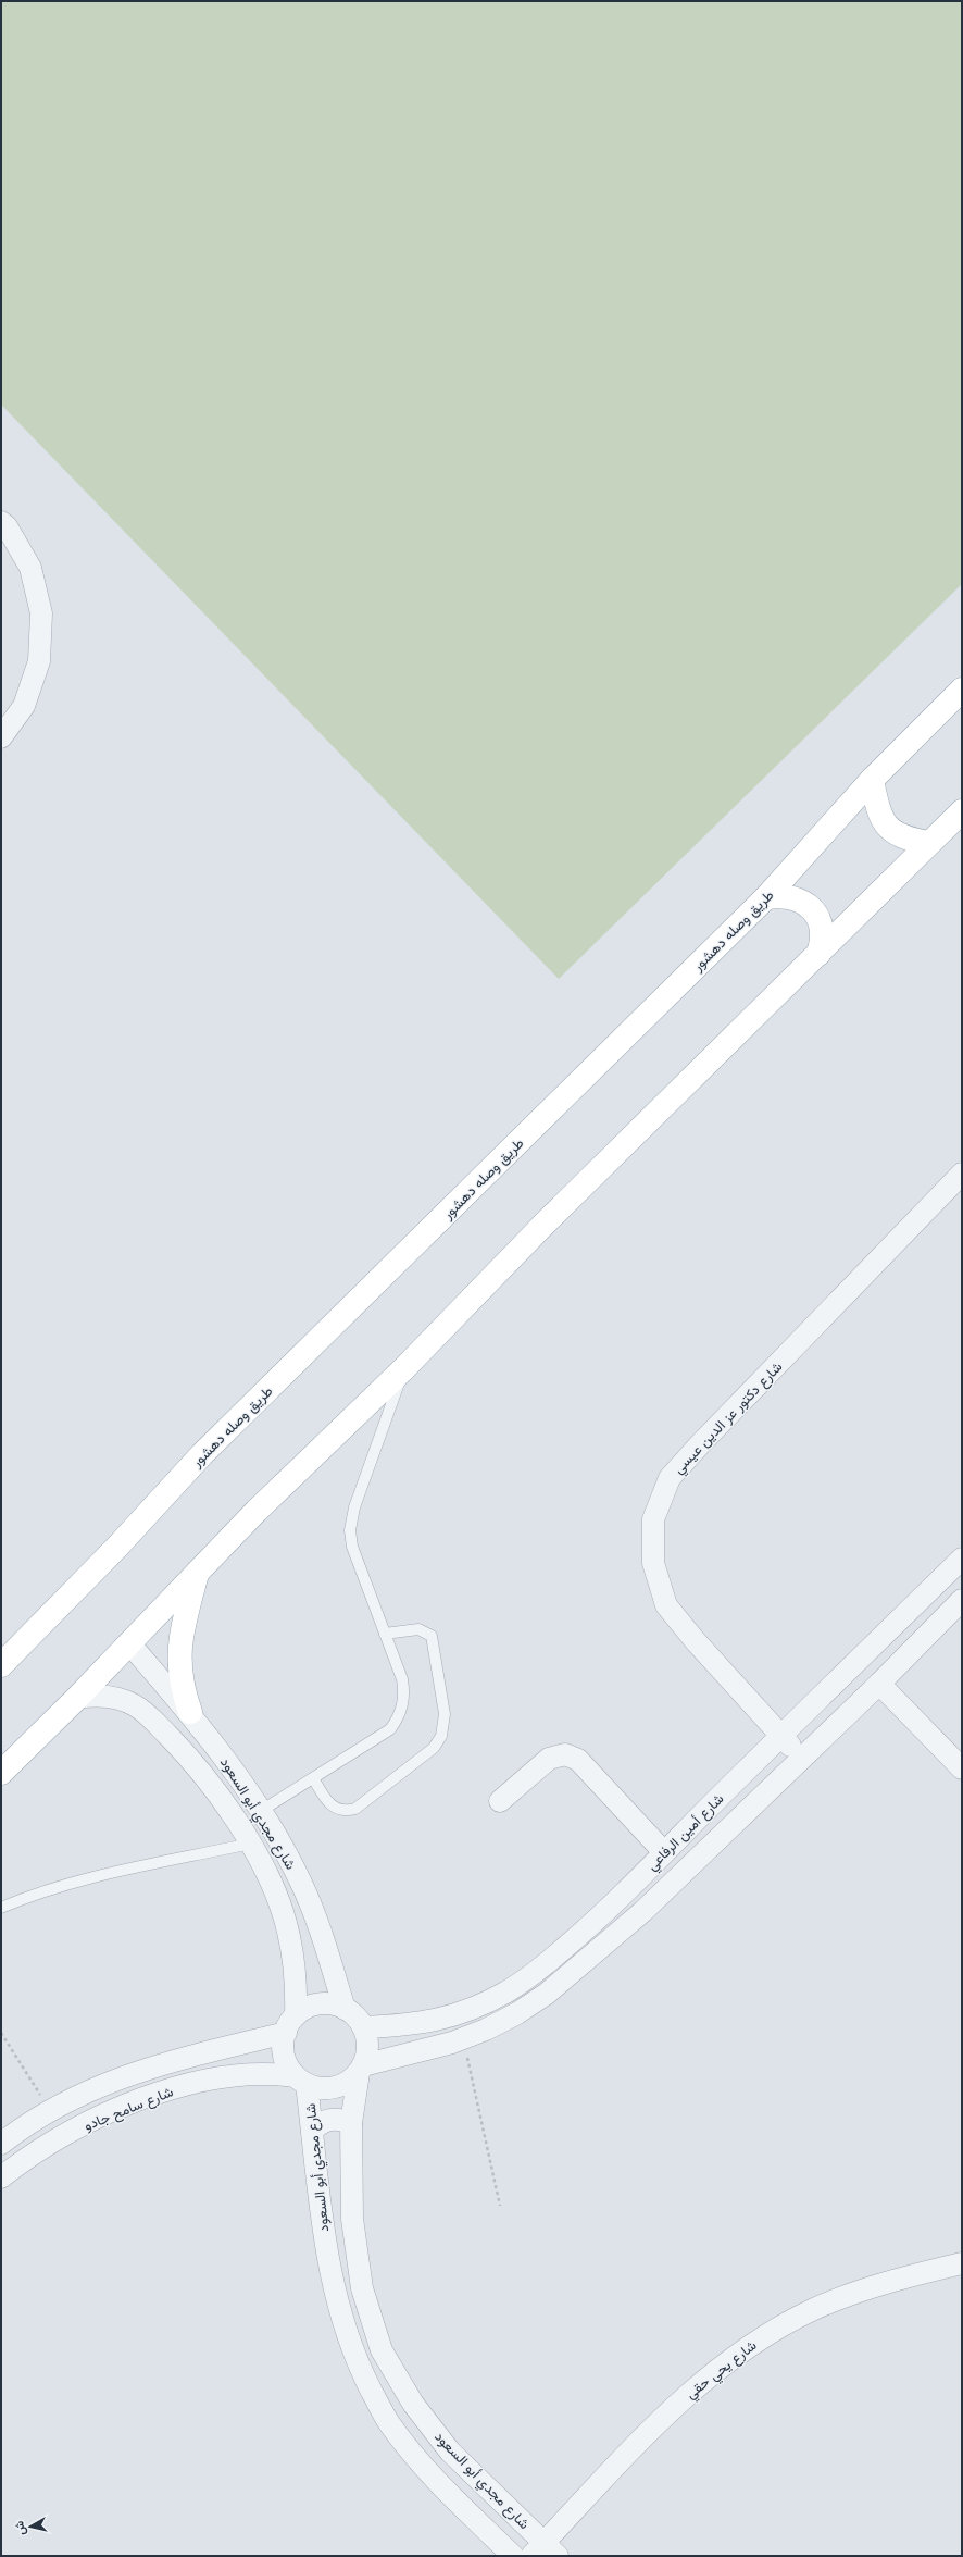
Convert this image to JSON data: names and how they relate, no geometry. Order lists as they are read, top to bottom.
{
  "streets": {
    "main road": ["طريق وصله دهشور"],
    "street": [
      "شارع دكتور عز الدين عيسي",
      "شارع مجدي أبو السعود",
      "شارع أمين الرفاعي",
      "شارع سامح جادو",
      "شارع يحي حقي"
    ]
  },
  "crossings": [
    ["شارع دكتور عز الدين عيسي", "شارع أمين الرفاعي"],
    ["شارع مجدي أبو السعود", "شارع أمين الرفاعي"],
    ["شارع مجدي أبو السعود", "شارع سامح جادو"],
    ["شارع مجدي أبو السعود", "شارع يحي حقي"],
    ["شارع أمين الرفاعي", "شارع سامح جادو"]
  ],
  "north": "left"
}
